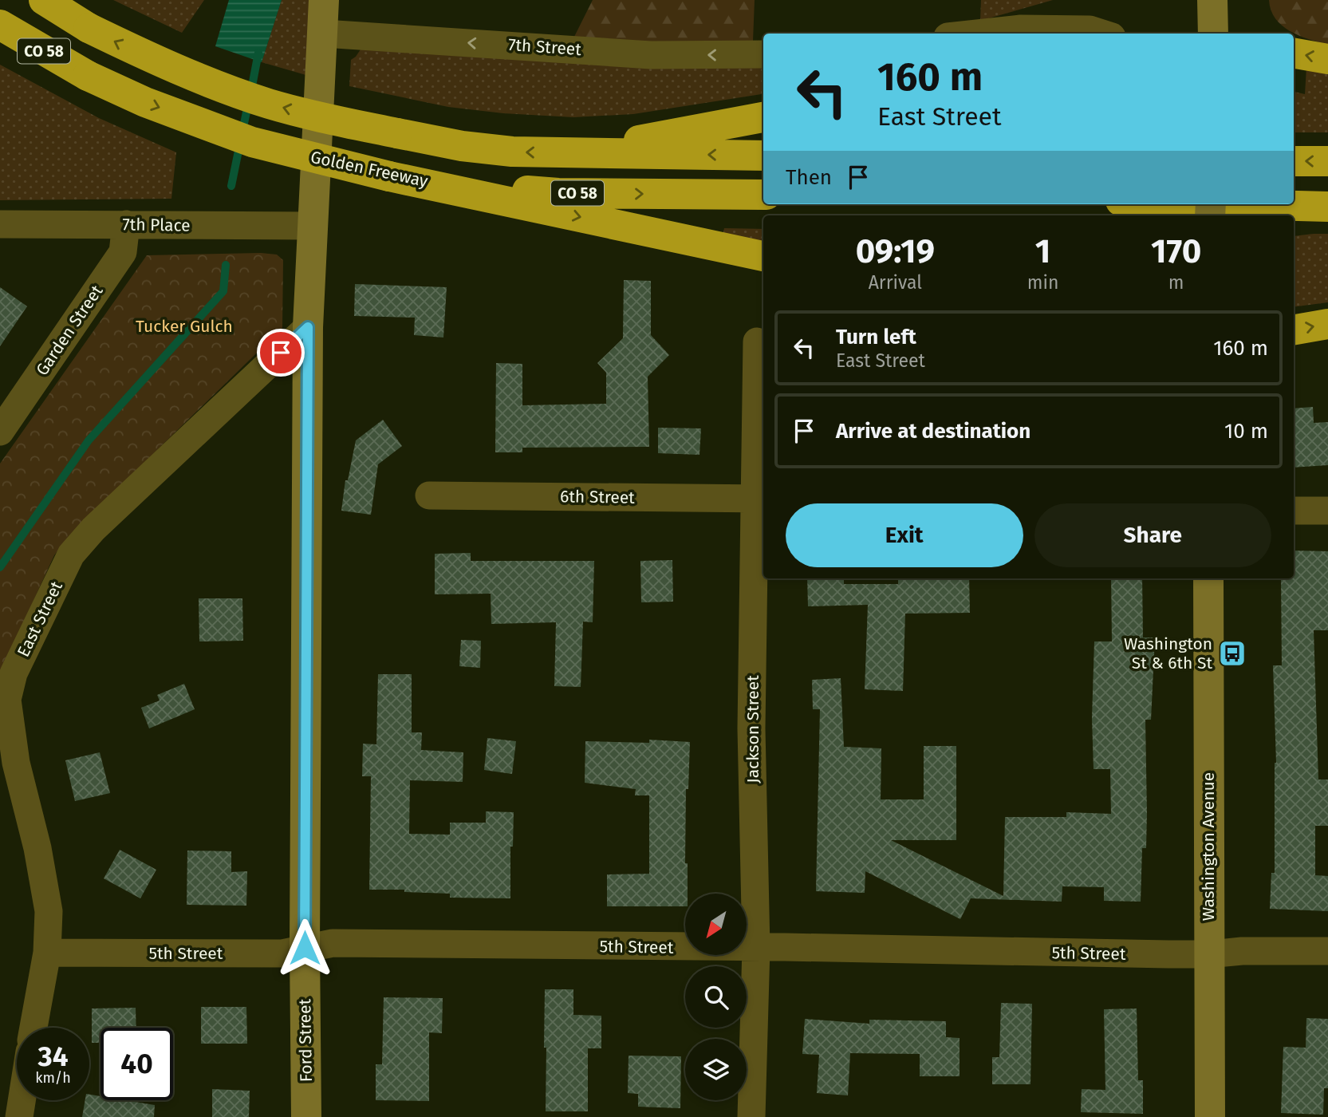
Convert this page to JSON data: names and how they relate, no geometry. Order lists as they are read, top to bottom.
{
  "streets": {
    "highway": ["CO 58", "Golden Freeway"],
    "street": [
      "7th Street",
      "7th Place",
      "Garden Street",
      "6th Street",
      "East Street",
      "Jackson Street",
      "Washington Avenue",
      "5th Street",
      "Ford Street"
    ]
  },
  "crossings": [
    ["7th Street", "Ford Street"],
    ["7th Place", "Garden Street"],
    ["7th Place", "Ford Street"],
    ["6th Street", "Jackson Street"],
    ["East Street", "5th Street"],
    ["East Street", "Ford Street"],
    ["Jackson Street", "5th Street"],
    ["Washington Avenue", "5th Street"],
    ["5th Street", "Ford Street"]
  ],
  "one_way": ["7th Street"],
  "parks": ["Tucker Gulch"],
  "places": {
    "bus stop": ["Washington St & 6th St"]
  },
  "north": "bottom left",
  "page": {
    "turn": ["160 m", "East Street"],
    "then": "Then",
    "eta": [
      "09:19",
      "Arrival",
      "1",
      "min",
      "170",
      "m"
    ],
    "list": [
      {
        "name": "Turn left",
        "note": "East Street",
        "value": "160 m"
      },
      {
        "name": "Arrive at destination",
        "value": "10 m"
      }
    ],
    "buttons": ["Exit", "Share"],
    "speed": "34 km/h",
    "limit": "40"
  }
}
